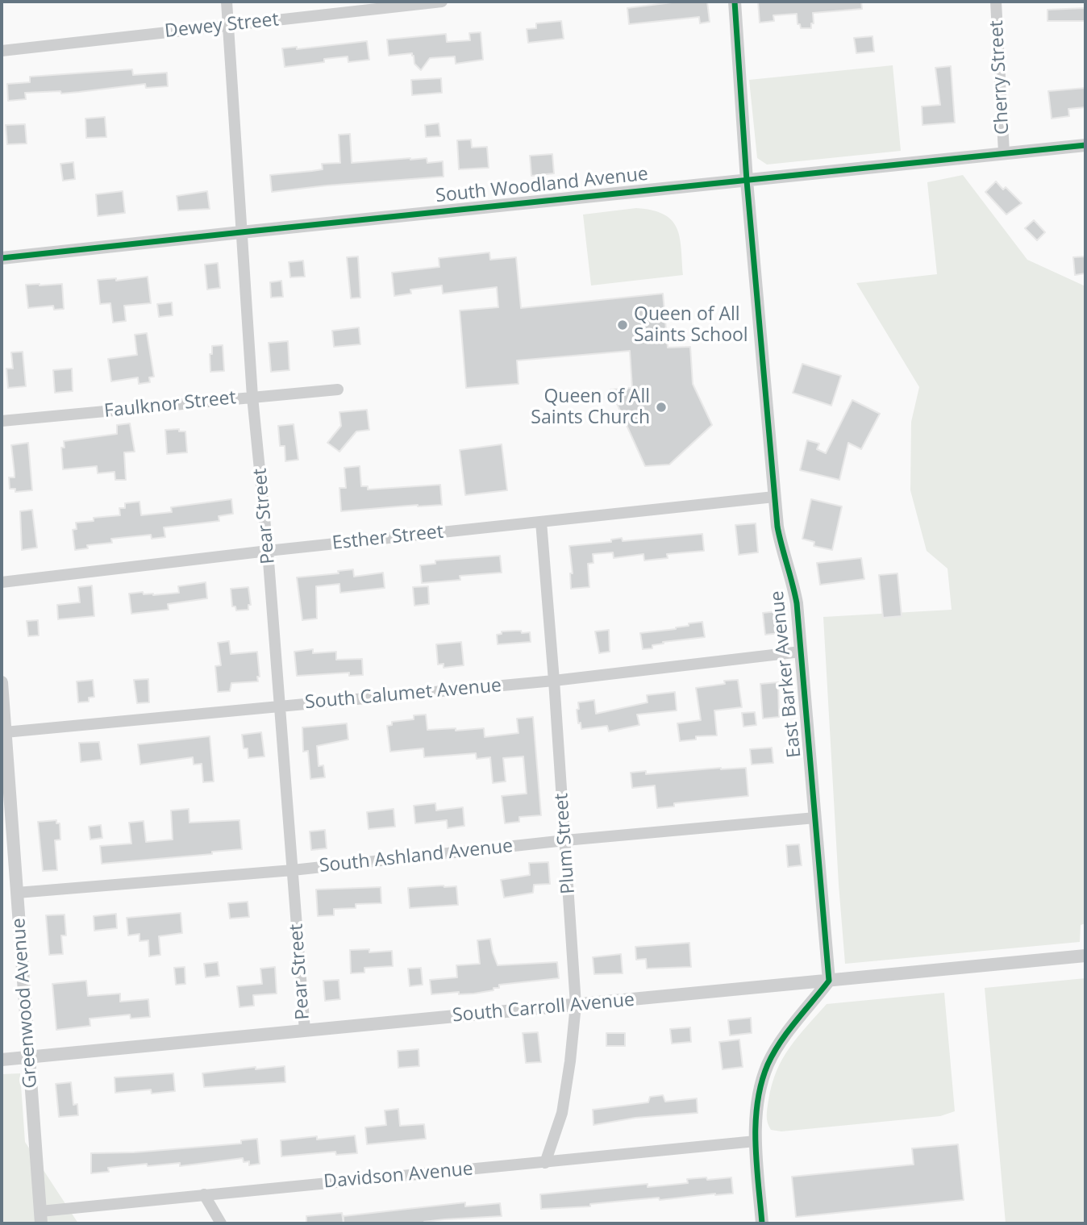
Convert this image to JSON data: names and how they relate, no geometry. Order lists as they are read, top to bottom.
{
  "streets": {
    "street": [
      "Dewey Street",
      "Cherry Street",
      "South Woodland Avenue",
      "Faulknor Street",
      "Pear Street",
      "Esther Street",
      "East Barker Avenue",
      "South Calumet Avenue",
      "Plum Street",
      "South Ashland Avenue",
      "Greenwood Avenue",
      "South Carroll Avenue",
      "Davidson Avenue"
    ]
  },
  "crossings": [
    ["Dewey Street", "Pear Street"],
    ["Cherry Street", "South Woodland Avenue"],
    ["South Woodland Avenue", "Pear Street"],
    ["South Woodland Avenue", "East Barker Avenue"],
    ["Faulknor Street", "Pear Street"],
    ["Pear Street", "Esther Street"],
    ["Pear Street", "South Calumet Avenue"],
    ["Pear Street", "South Ashland Avenue"],
    ["Pear Street", "South Carroll Avenue"],
    ["Esther Street", "East Barker Avenue"],
    ["Esther Street", "Plum Street"],
    ["East Barker Avenue", "South Calumet Avenue"],
    ["East Barker Avenue", "South Ashland Avenue"],
    ["East Barker Avenue", "South Carroll Avenue"],
    ["South Calumet Avenue", "Plum Street"],
    ["South Calumet Avenue", "Greenwood Avenue"],
    ["Plum Street", "South Ashland Avenue"],
    ["Plum Street", "South Carroll Avenue"],
    ["Plum Street", "Davidson Avenue"],
    ["South Ashland Avenue", "Greenwood Avenue"],
    ["Greenwood Avenue", "South Carroll Avenue"],
    ["Greenwood Avenue", "Davidson Avenue"]
  ],
  "places": ["Queen of All Saints School", "Queen of All Saints Church"]
}
